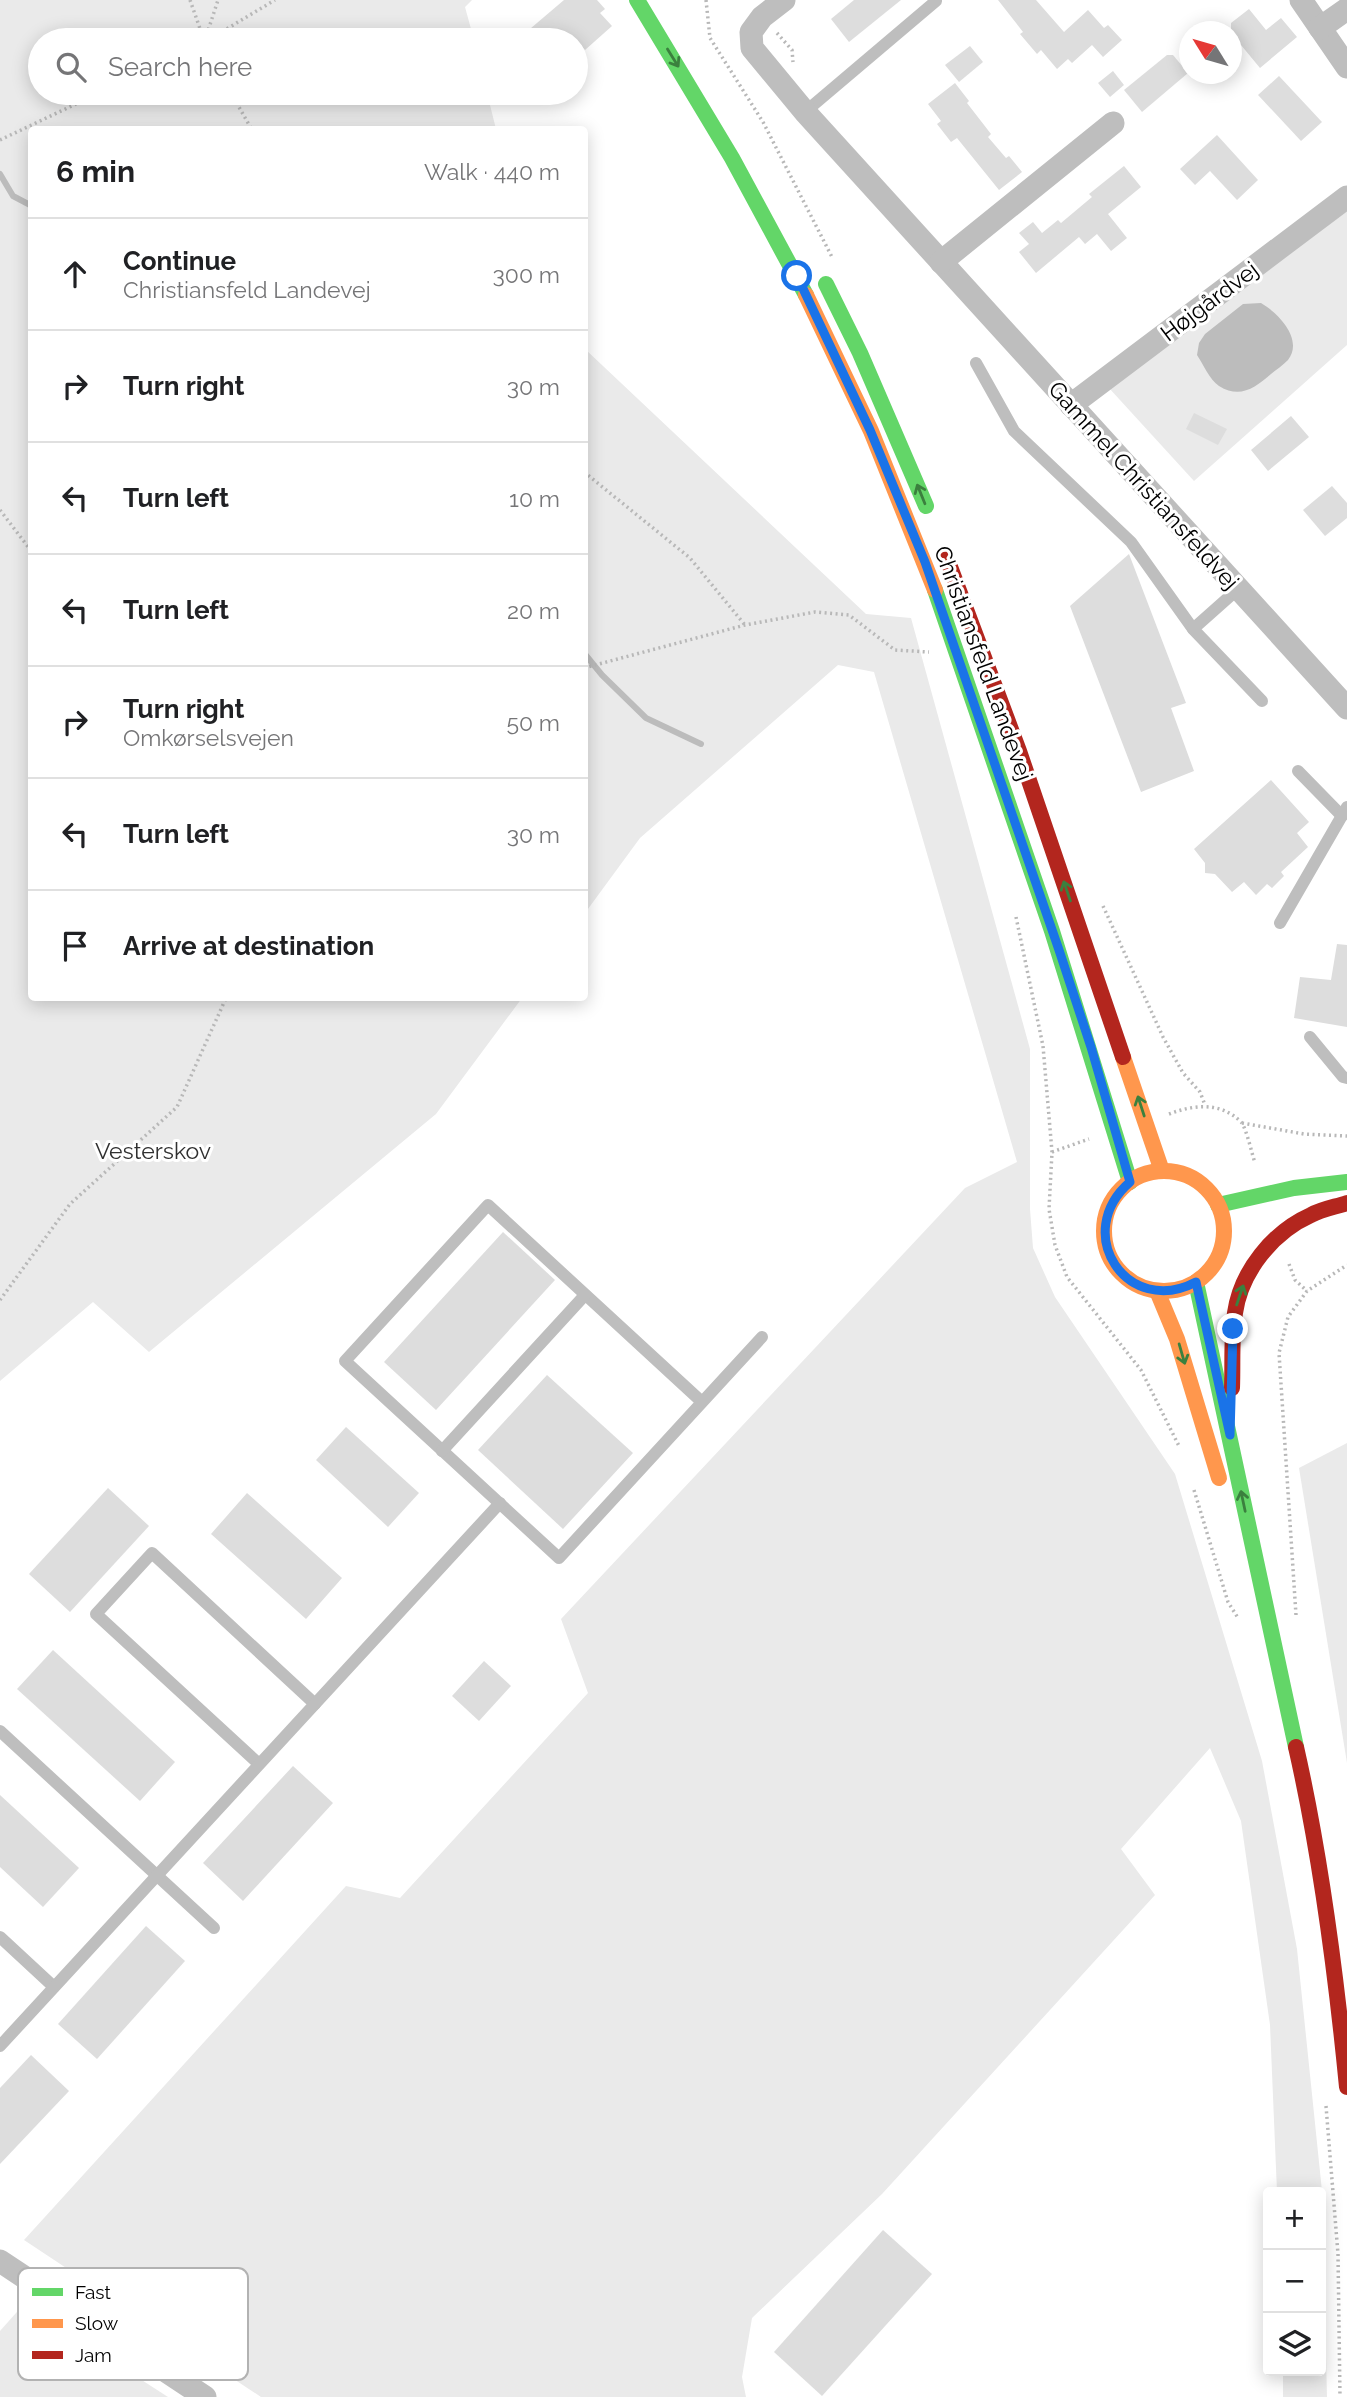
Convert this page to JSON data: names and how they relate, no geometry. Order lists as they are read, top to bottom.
{
  "streets": {
    "main road": ["Christiansfeld Landevej"],
    "street": ["Højgårdvej", "Gammel Christiansfeldvej"]
  },
  "crossings": [
    ["Højgårdvej", "Gammel Christiansfeldvej"]
  ],
  "parks": ["Vesterskov"],
  "legend": ["Fast", "Slow", "Jam"],
  "north": "top left",
  "page": {
    "search": "Search here",
    "heading": ["6 min", "Walk · 440 m"],
    "list": [
      ["Continue", "Christiansfeld Landevej", "300 m"],
      ["Turn right", "30 m"],
      ["Turn left", "10 m"],
      ["Turn left", "20 m"],
      ["Turn right", "Omkørselsvejen", "50 m"],
      ["Turn left", "30 m"],
      "Arrive at destination"
    ],
    "map_buttons": ["+", "−"]
  }
}
